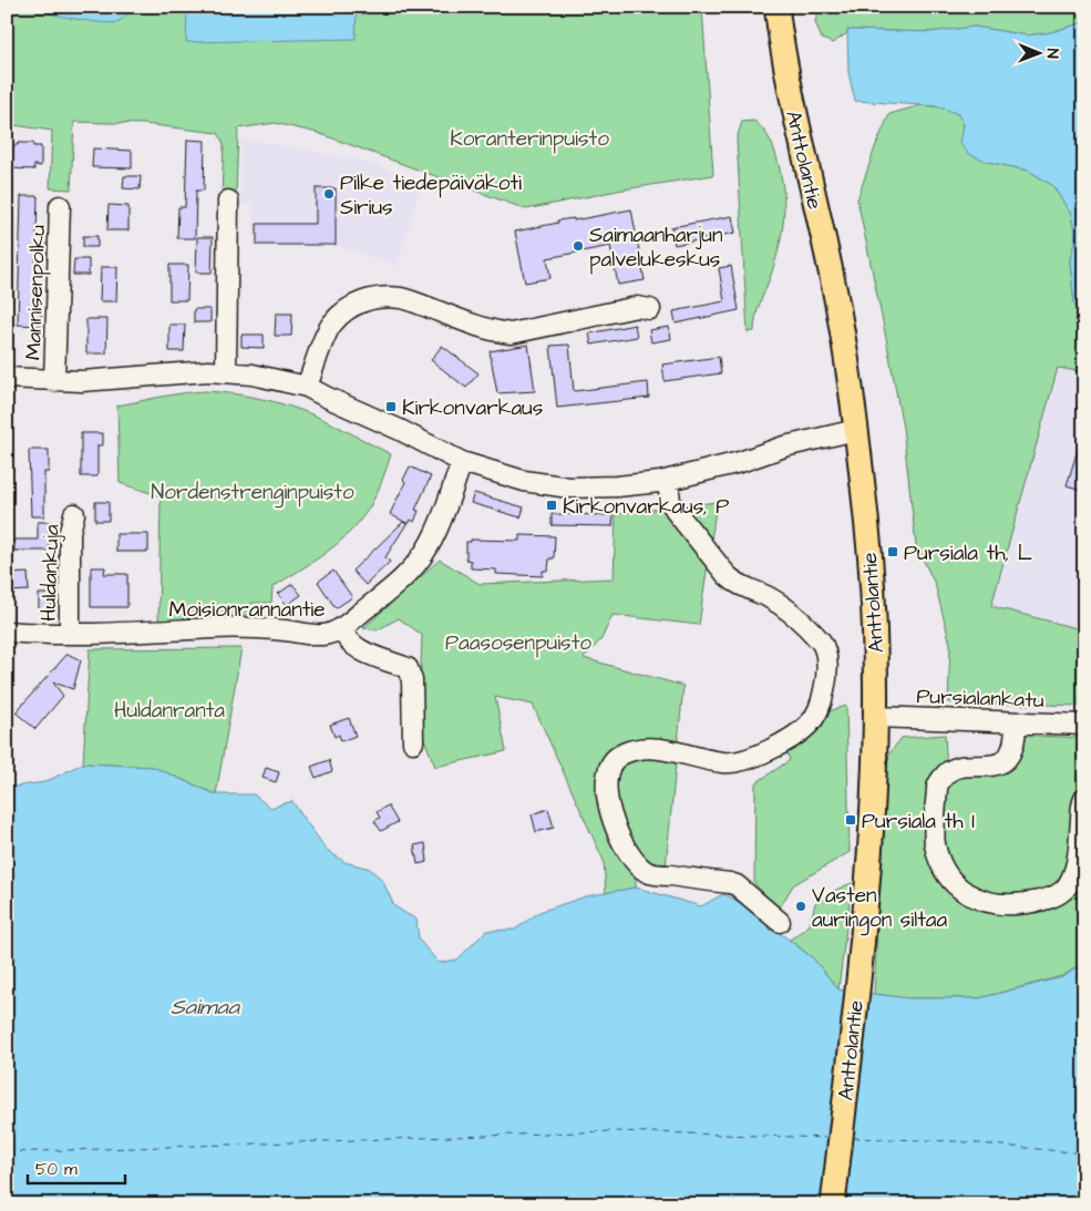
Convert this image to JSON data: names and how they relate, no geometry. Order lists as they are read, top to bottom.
{
  "streets": {
    "main road": ["Anttolantie"],
    "street": [
      "Mannisenpolku",
      "Huldankuja",
      "Moisionrannantie",
      "Pursialankatu"
    ]
  },
  "crossings": [
    ["Anttolantie", "Pursialankatu"],
    ["Huldankuja", "Moisionrannantie"]
  ],
  "water": ["Saimaa"],
  "parks": [
    "Koranterinpuisto",
    "Nordenstrenginpuisto",
    "Paasosenpuisto",
    "Huldanranta"
  ],
  "places": {
    "other": ["Pilke tiedepäiväkoti Sirius", "Saimaanharjun palvelukeskus", "Vasten auringon siltaa"],
    "transit": [
      "Kirkonvarkaus",
      "Kirkonvarkaus, P",
      "Pursiala th, L",
      "Pursiala th I"
    ]
  },
  "scale_bar": "50 m",
  "north": "right"
}
